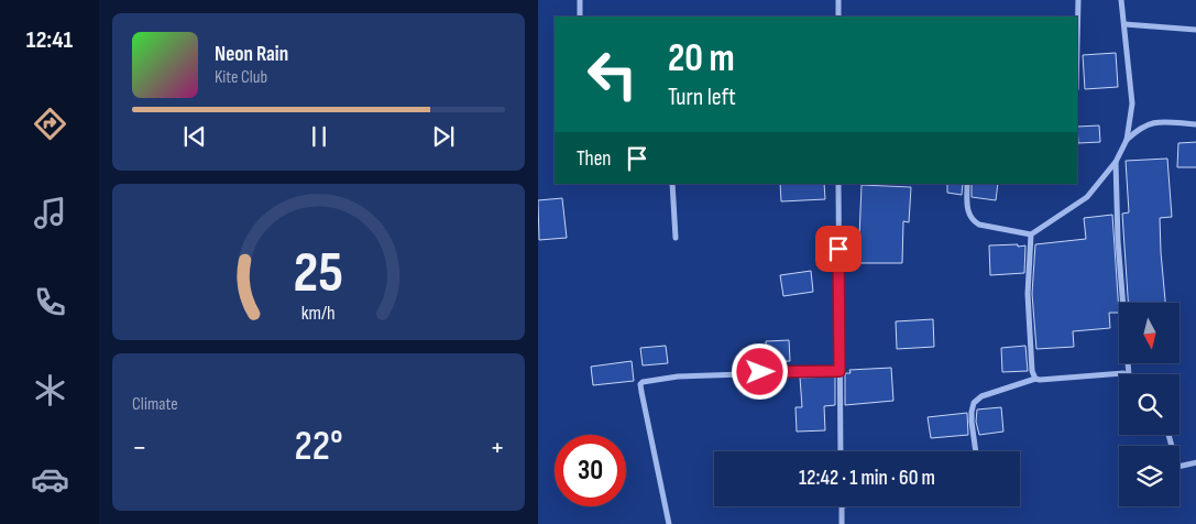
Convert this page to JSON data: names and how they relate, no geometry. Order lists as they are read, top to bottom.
{
  "north": "bottom",
  "page": {
    "tabs": "12:41",
    "turn": ["20 m", "Turn left"],
    "song": ["Neon Rain", "Kite Club"],
    "then": "Then",
    "tile": "Climate",
    "heat": ["−", "22°", "+"],
    "limit": "30",
    "trip": "12:42 · 1 min · 60 m",
    "gauge": ["25", "km/h"]
  }
}
